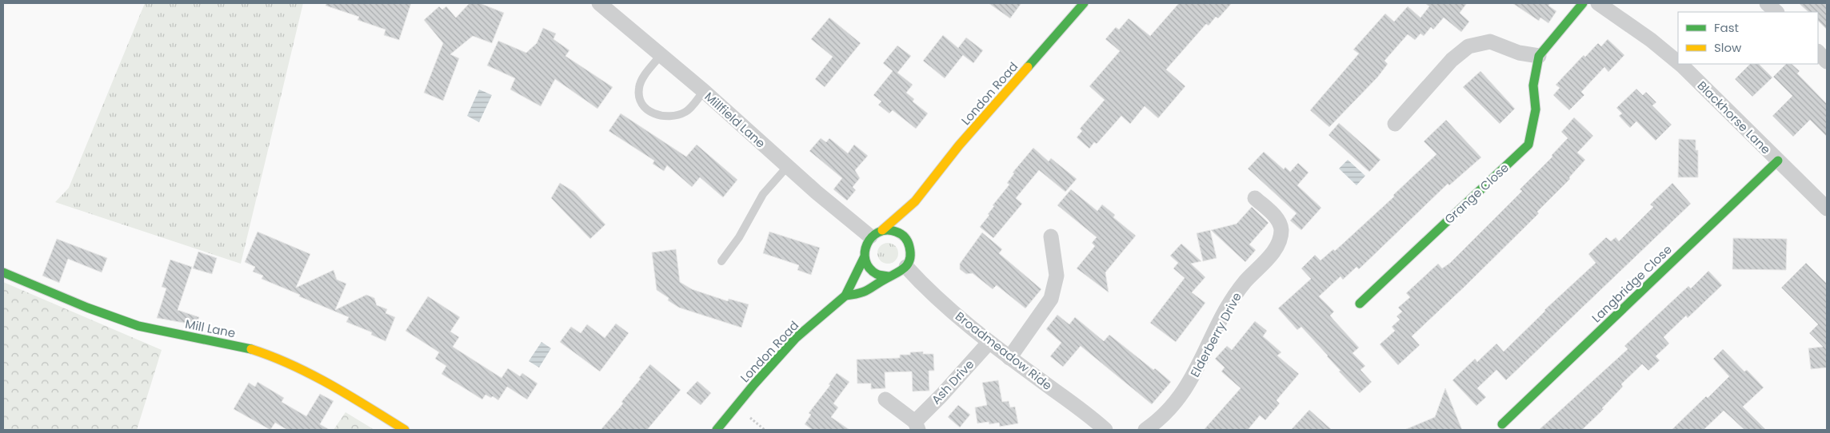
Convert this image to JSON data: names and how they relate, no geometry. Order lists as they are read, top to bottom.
{
  "streets": {
    "street": [
      "London Road",
      "Blackhorse Lane",
      "Millfield Lane",
      "Grange Close",
      "Langbridge Close",
      "Mill Lane",
      "Elderberry Drive",
      "Broadmeadow Ride",
      "Ash Drive"
    ]
  },
  "crossings": [
    ["London Road", "Millfield Lane"],
    ["London Road", "Broadmeadow Ride"],
    ["Blackhorse Lane", "Langbridge Close"],
    ["Millfield Lane", "Broadmeadow Ride"],
    ["Broadmeadow Ride", "Ash Drive"]
  ],
  "legend": ["Fast", "Slow"]
}
